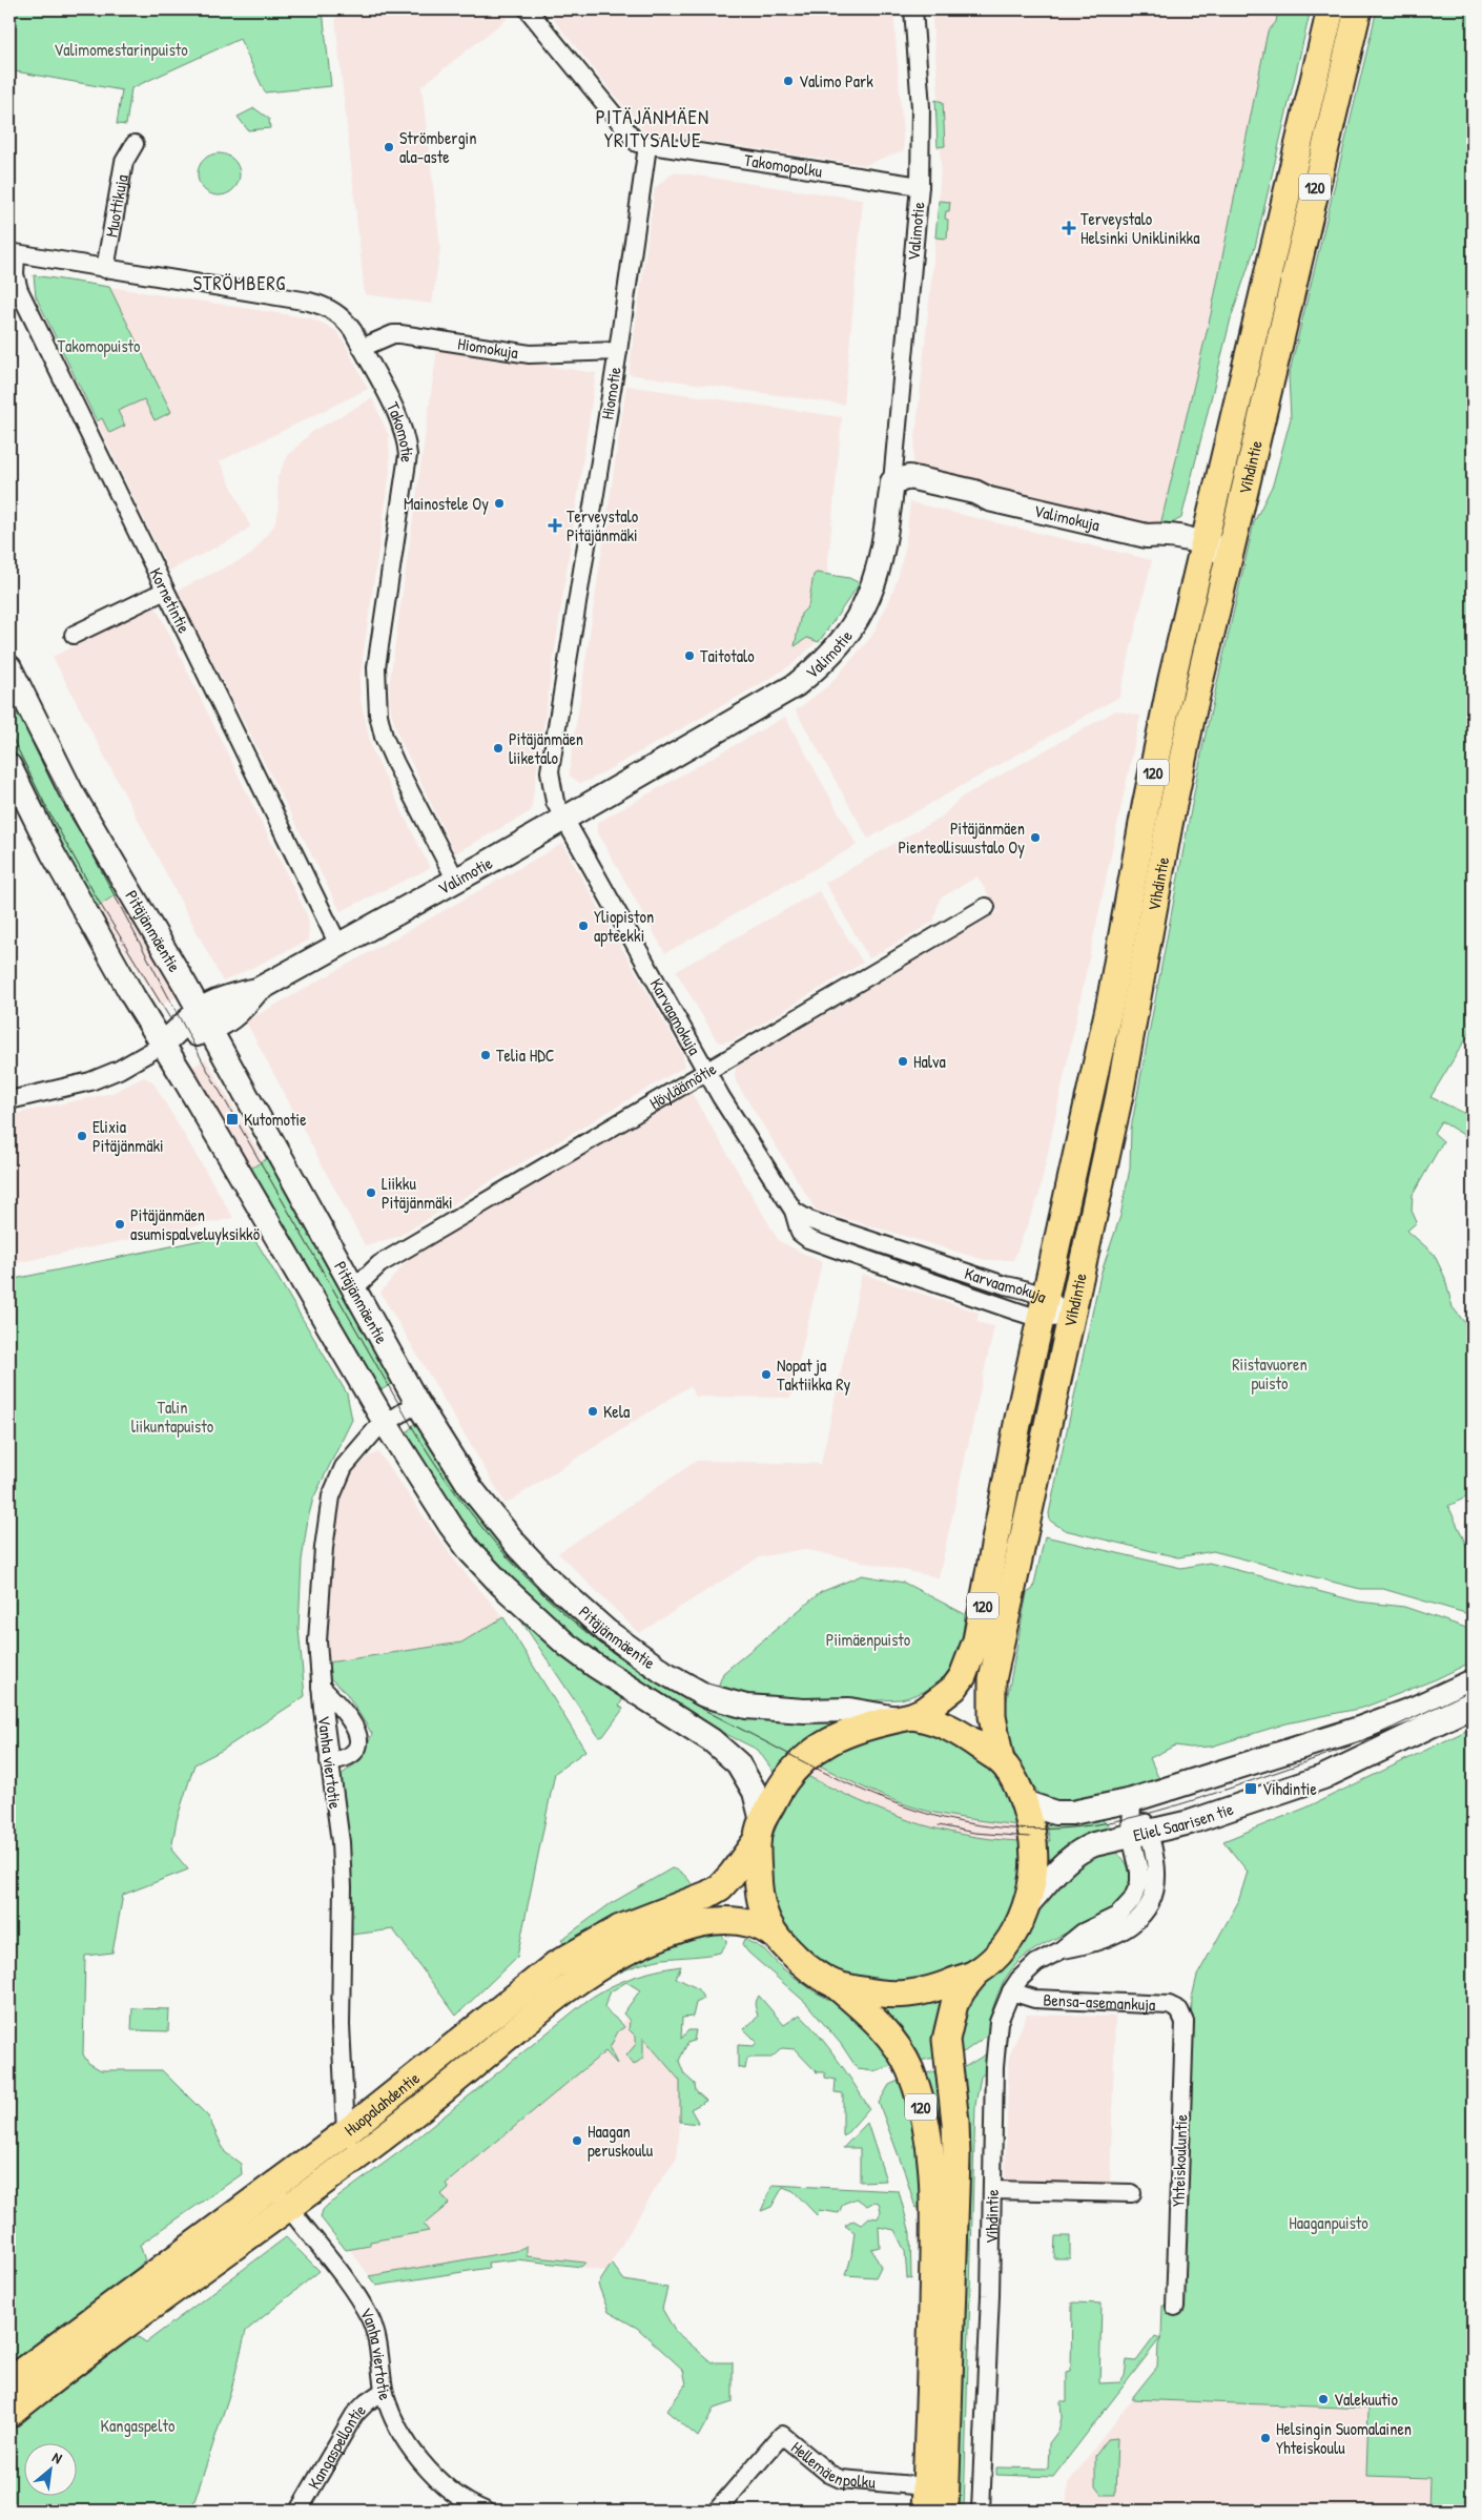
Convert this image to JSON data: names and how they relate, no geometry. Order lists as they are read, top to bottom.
{
  "streets": {
    "main road": [
      "120",
      "Valimotie",
      "Vihdintie",
      "Valimokuja",
      "Pitäjänmäentie",
      "Eliel Saarisen tie",
      "Huopalahdentie"
    ],
    "street": [
      "Takomopolku",
      "Muottikuja",
      "Hiomokuja",
      "Hiomotie",
      "Takomotie",
      "Kornetintie",
      "Karvaamokuja",
      "Höyläämötie",
      "Vanha viertotie",
      "Bensa-asemankuja",
      "Yhteiskouluntie",
      "Kangaspellontie",
      "Hellemäenpolku"
    ]
  },
  "crossings": [
    ["Takomopolku", "Valimotie"],
    ["Takomopolku", "Hiomotie"],
    ["120", "Hellemäenpolku"],
    ["Muottikuja", "Takomotie"],
    ["Valimotie", "Hiomotie"],
    ["Valimotie", "Takomotie"],
    ["Valimotie", "Valimokuja"],
    ["Valimotie", "Kornetintie"],
    ["Valimotie", "Pitäjänmäentie"],
    ["Valimotie", "Karvaamokuja"],
    ["Hiomokuja", "Hiomotie"],
    ["Hiomokuja", "Takomotie"],
    ["Hiomotie", "Karvaamokuja"],
    ["Takomotie", "Kornetintie"],
    ["Vihdintie", "Valimokuja"],
    ["Vihdintie", "Pitäjänmäentie"],
    ["Vihdintie", "Karvaamokuja"],
    ["Vihdintie", "Eliel Saarisen tie"],
    ["Vihdintie", "Bensa-asemankuja"],
    ["Vihdintie", "Huopalahdentie"],
    ["Pitäjänmäentie", "Höyläämötie"],
    ["Pitäjänmäentie", "Vanha viertotie"],
    ["Pitäjänmäentie", "Huopalahdentie"],
    ["Karvaamokuja", "Höyläämötie"],
    ["Vanha viertotie", "Huopalahdentie"],
    ["Vanha viertotie", "Kangaspellontie"],
    ["Bensa-asemankuja", "Yhteiskouluntie"]
  ],
  "districts": ["PITÄJÄNMÄEN YRITYSALUE", "STRÖMBERG"],
  "parks": [
    "Valimomestarinpuisto",
    "Takomopuisto",
    "Riistavuoren puisto",
    "Talin liikuntapuisto",
    "Piimäenpuisto",
    "Haaganpuisto",
    "Kangaspelto"
  ],
  "places": {
    "other": [
      "Valimo Park",
      "Strömbergin ala-aste",
      "Mainostele Oy",
      "Taitotalo",
      "Pitäjänmäen liiketalo",
      "Pitäjänmäen Pienteollisuustalo Oy",
      "Yliopiston apteekki",
      "Telia HDC",
      "Halva",
      "Elixia Pitäjänmäki",
      "Liikku Pitäjänmäki",
      "Pitäjänmäen asumispalveluyksikkö",
      "Nopat ja Taktiikka Ry",
      "Kela",
      "Haagan peruskoulu",
      "Valekuutio",
      "Helsingin Suomalainen Yhteiskoulu"
    ],
    "health": ["Terveystalo Helsinki Uniklinikka", "Terveystalo Pitäjänmäki"],
    "transit": ["Kutomotie", "Vihdintie"]
  },
  "north": "top right"
}
